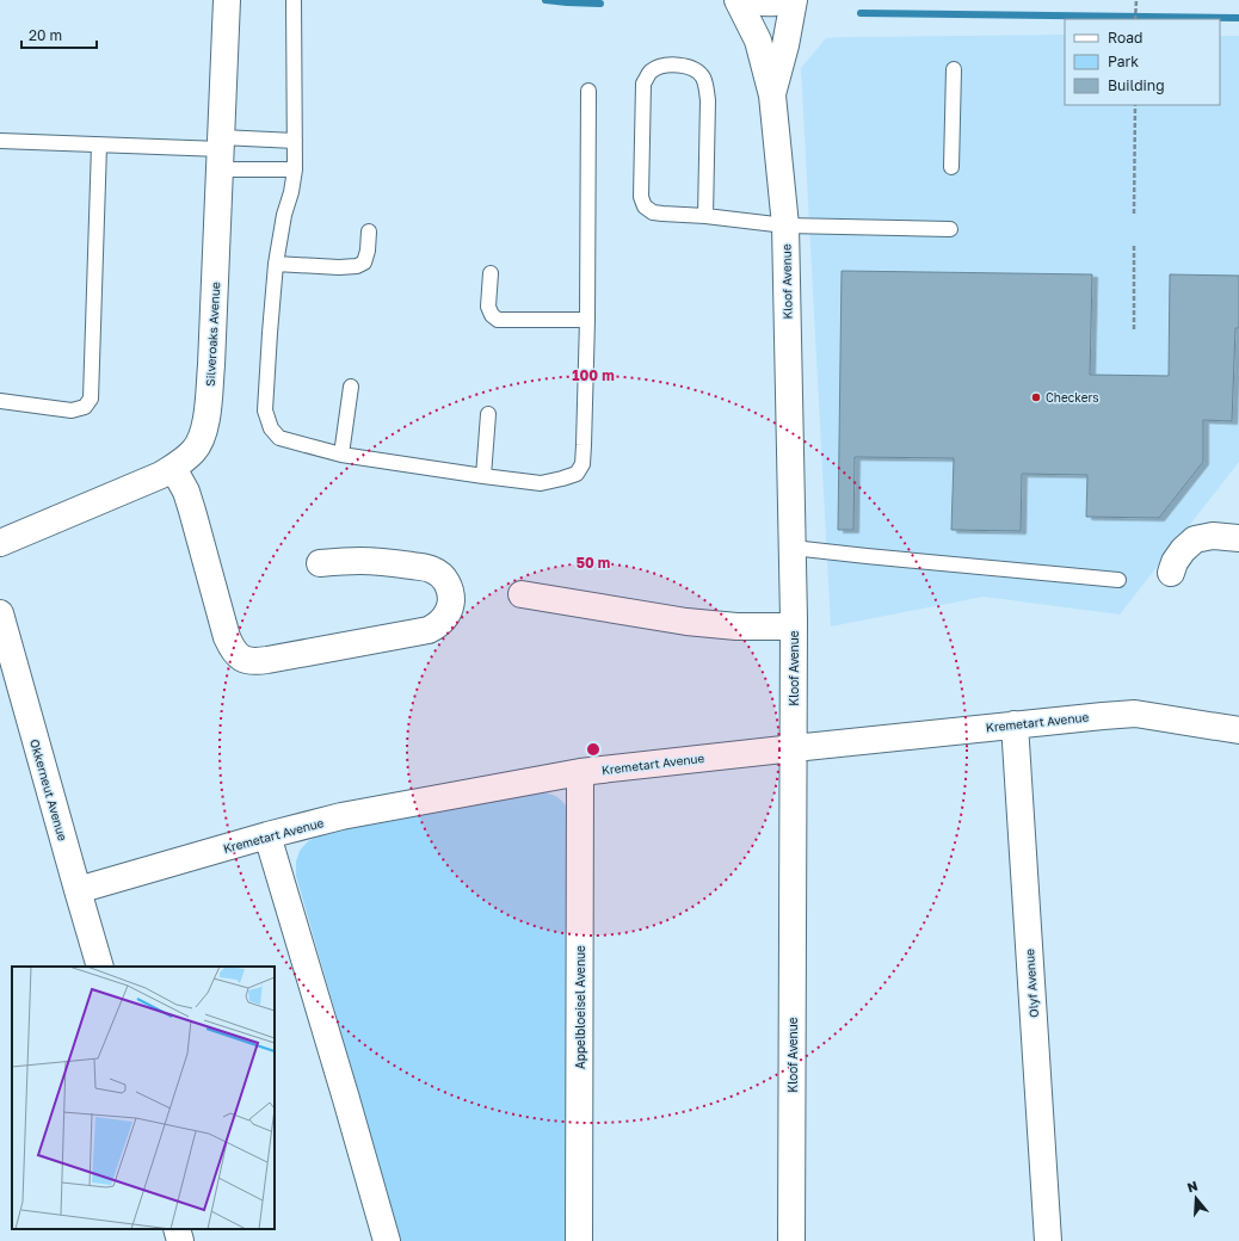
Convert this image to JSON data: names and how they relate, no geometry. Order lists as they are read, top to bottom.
{
  "streets": {
    "street": [
      "Kloof Avenue",
      "Silveroaks Avenue",
      "Kremetart Avenue",
      "Okkerneut Avenue",
      "Olyf Avenue",
      "Appelbloeisel Avenue"
    ]
  },
  "crossings": [
    ["Kloof Avenue", "Kremetart Avenue"],
    ["Kremetart Avenue", "Okkerneut Avenue"],
    ["Kremetart Avenue", "Olyf Avenue"],
    ["Kremetart Avenue", "Appelbloeisel Avenue"]
  ],
  "places": ["Checkers"],
  "legend": ["Road", "Park", "Building"],
  "scale_bar": "20 m",
  "north": "top",
  "rings": ["100 m", "50 m"]
}
